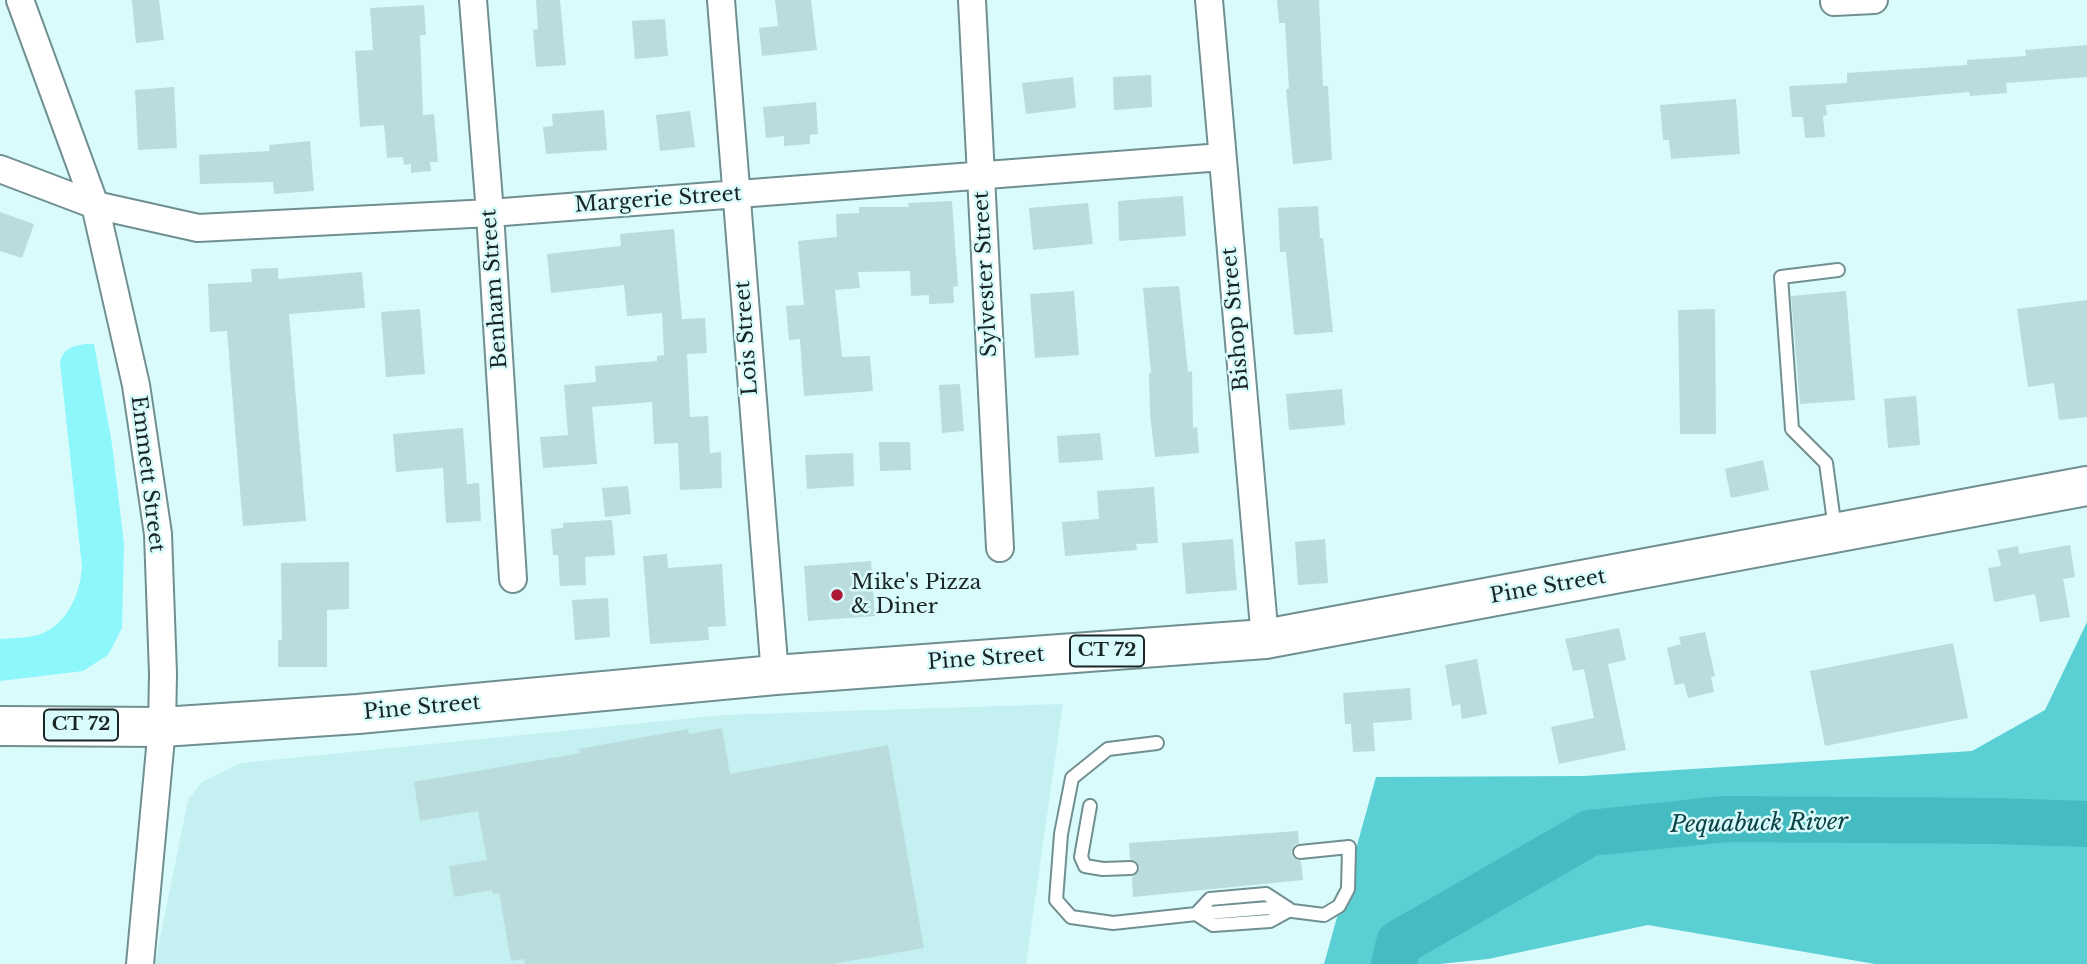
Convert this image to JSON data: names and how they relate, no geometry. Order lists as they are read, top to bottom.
{
  "streets": {
    "highway": ["Pine Street", "CT 72"],
    "street": [
      "Margerie Street",
      "Sylvester Street",
      "Benham Street",
      "Bishop Street",
      "Lois Street",
      "Emmett Street"
    ]
  },
  "crossings": [
    ["Margerie Street", "Sylvester Street"],
    ["Margerie Street", "Benham Street"],
    ["Margerie Street", "Bishop Street"],
    ["Margerie Street", "Lois Street"],
    ["Margerie Street", "Emmett Street"],
    ["Bishop Street", "Pine Street"],
    ["Lois Street", "Pine Street"],
    ["Emmett Street", "Pine Street"],
    ["Pine Street", "CT 72"]
  ],
  "water": ["Pequabuck River"],
  "places": ["Mike's Pizza & Diner"]
}
